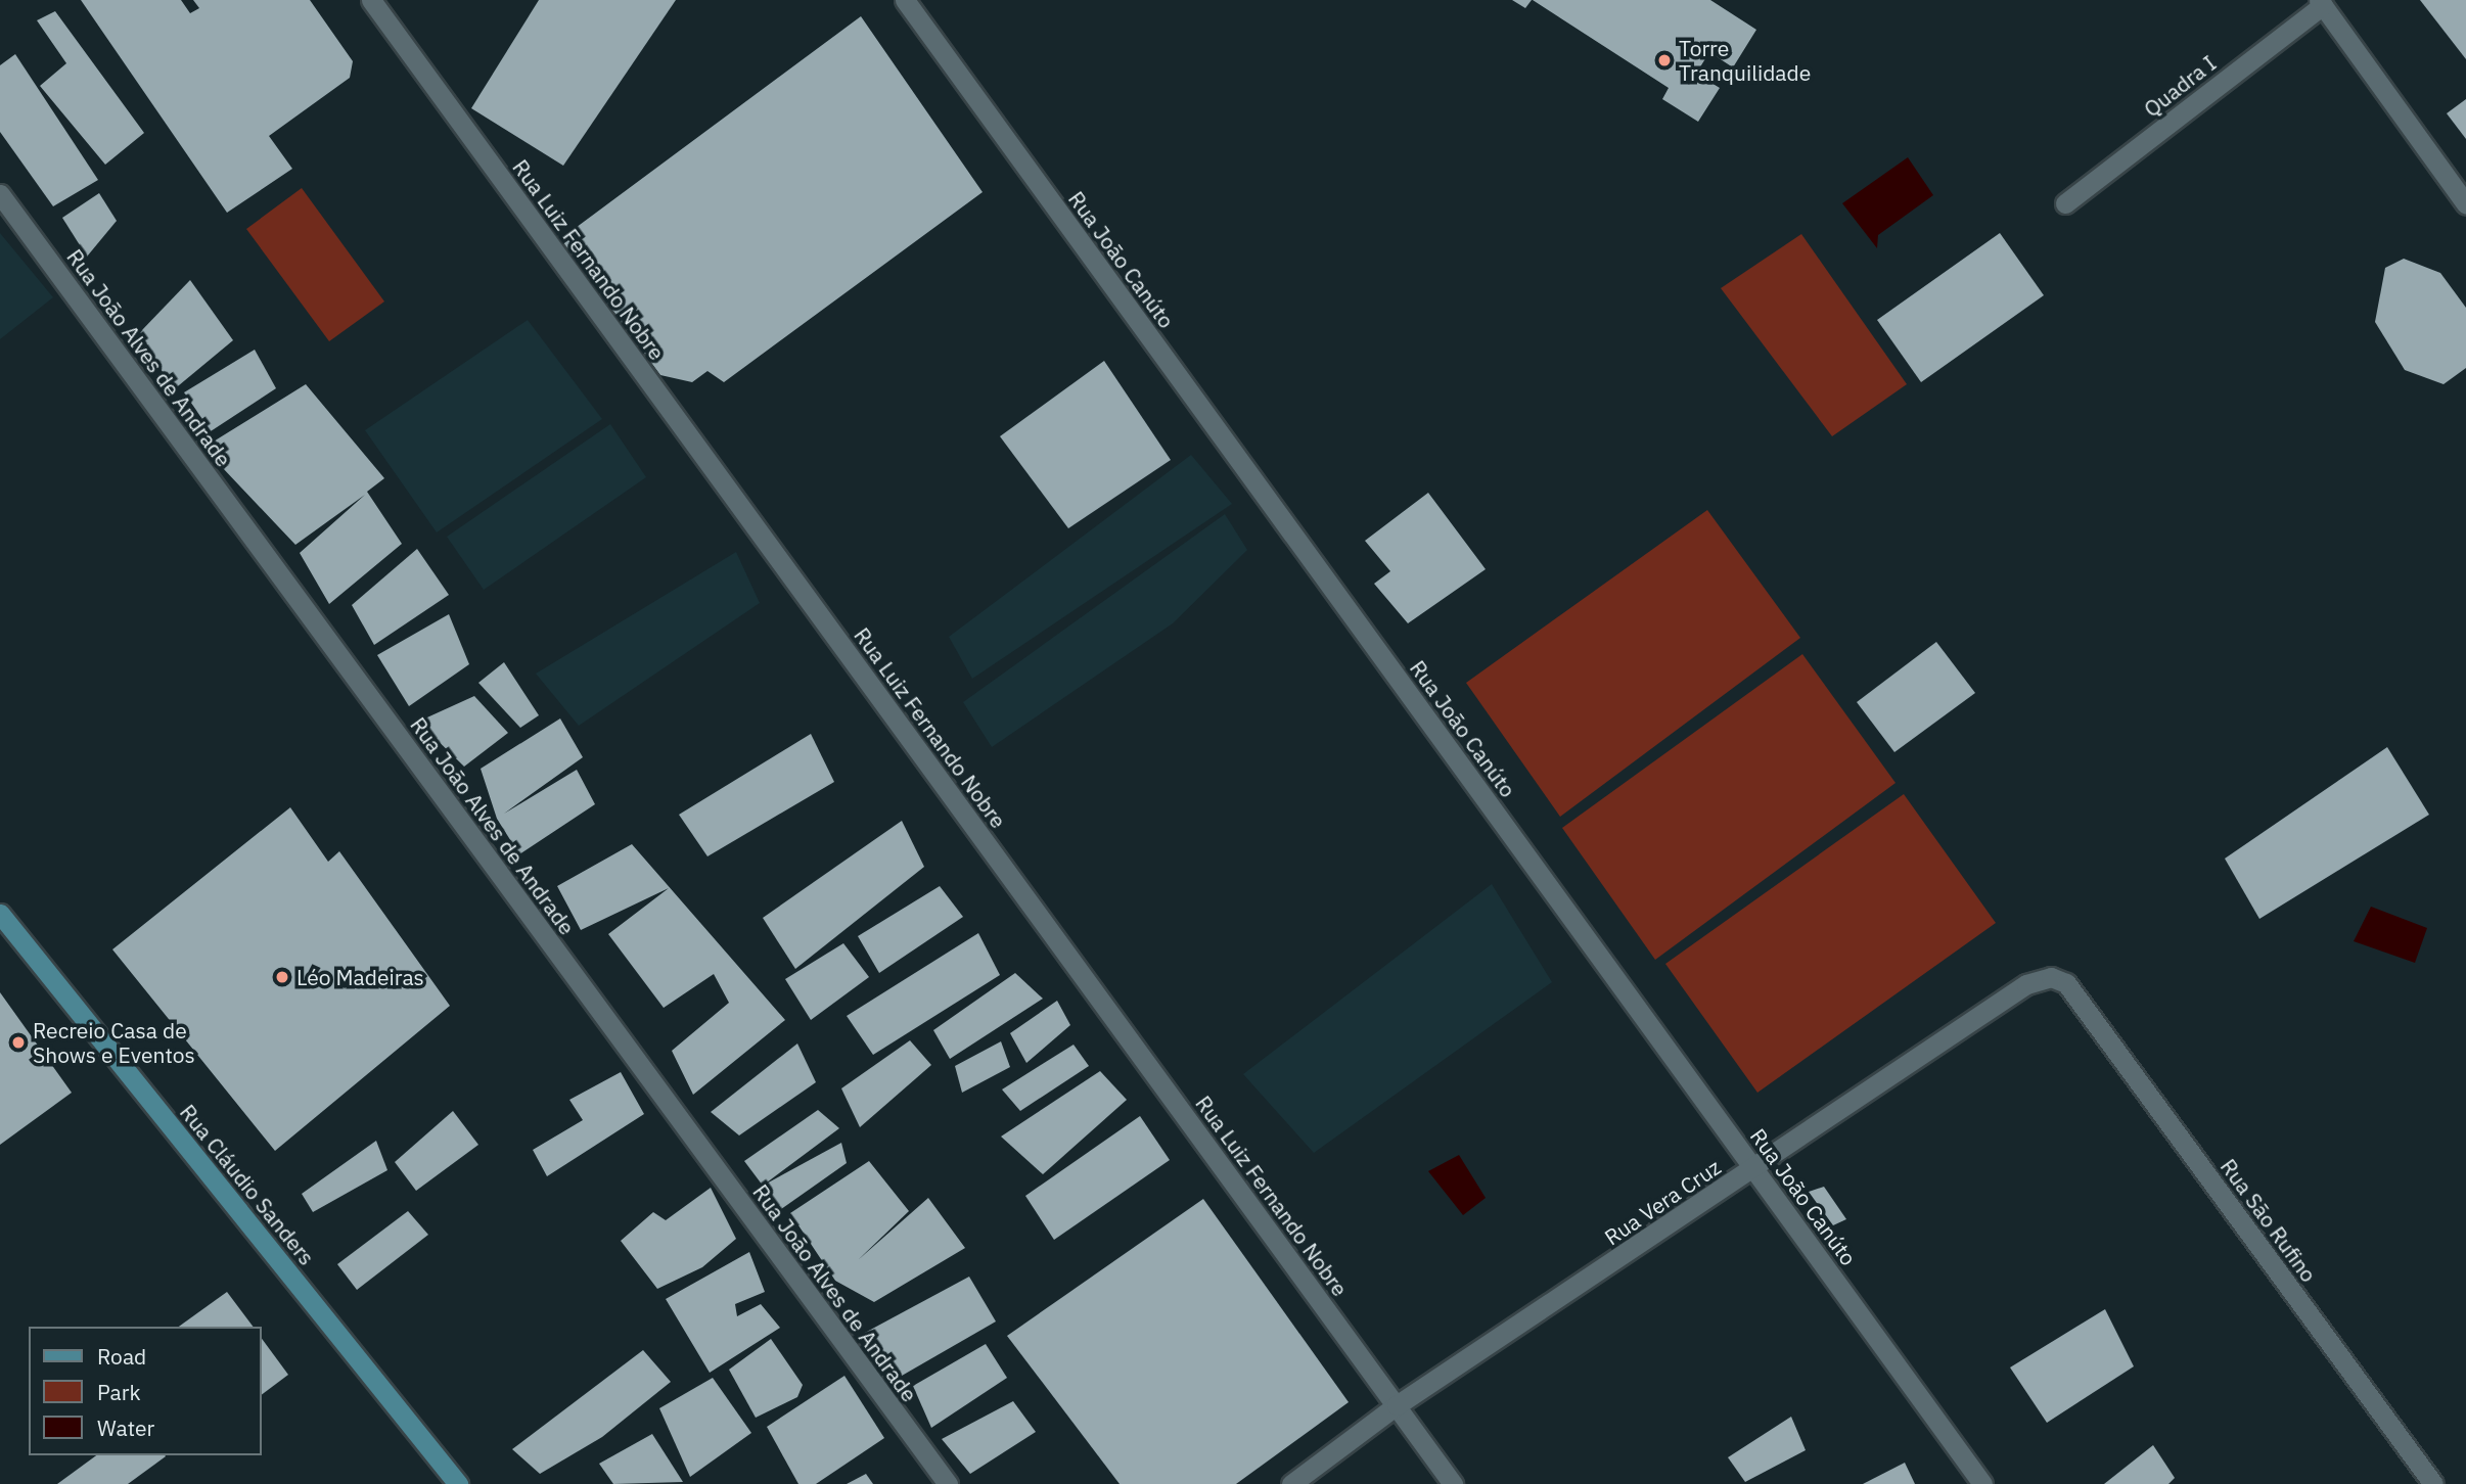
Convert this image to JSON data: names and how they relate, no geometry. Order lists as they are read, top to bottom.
{
  "streets": {
    "main road": ["Rua Cláudio Sanders"],
    "street": [
      "Quadra I",
      "Rua Luiz Fernando Nobre",
      "Rua João Canúto",
      "Rua João Alves de Andrade",
      "Rua Vera Cruz",
      "Rua São Rufino"
    ]
  },
  "crossings": [
    ["Rua Luiz Fernando Nobre", "Rua Vera Cruz"],
    ["Rua João Canúto", "Rua Vera Cruz"],
    ["Rua Vera Cruz", "Rua São Rufino"]
  ],
  "places": ["Torre Tranquilidade", "Léo Madeiras", "Recreio Casa de Shows e Eventos"],
  "legend": ["Road", "Park", "Water"]
}
